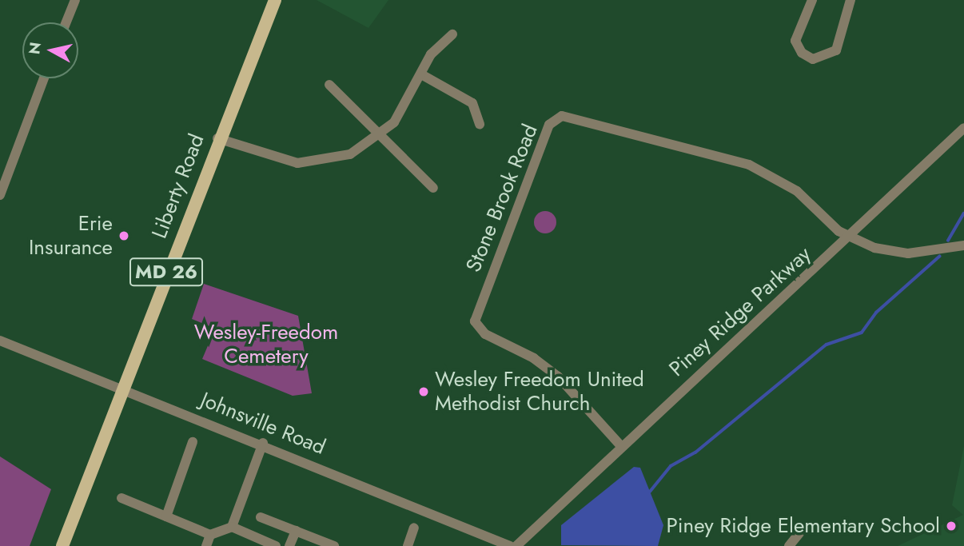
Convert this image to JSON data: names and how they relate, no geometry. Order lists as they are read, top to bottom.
{
  "streets": {
    "main road": ["Liberty Road", "MD 26"],
    "street": ["Stone Brook Road", "Piney Ridge Parkway", "Johnsville Road"]
  },
  "crossings": [
    ["Liberty Road", "Johnsville Road"],
    ["Stone Brook Road", "Piney Ridge Parkway"]
  ],
  "parks": ["Wesley-Freedom Cemetery"],
  "places": ["Erie Insurance", "Wesley Freedom United Methodist Church", "Piney Ridge Elementary School"],
  "north": "left"
}
